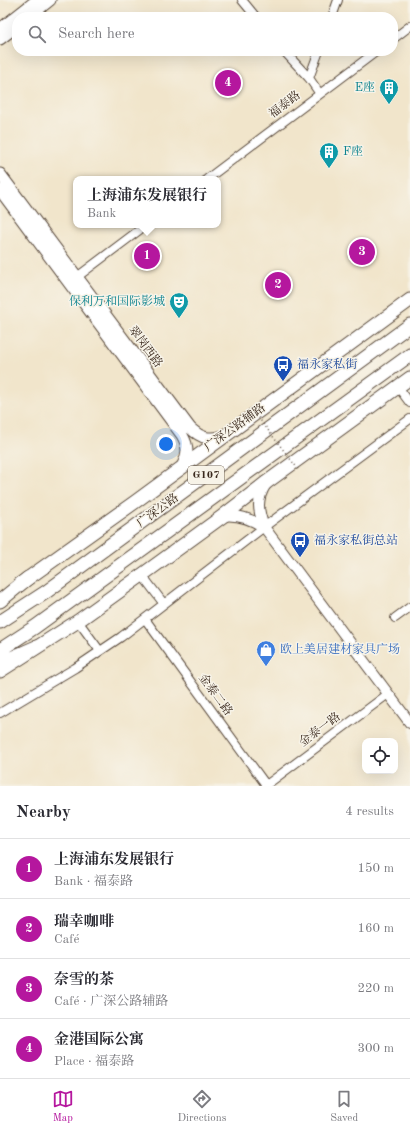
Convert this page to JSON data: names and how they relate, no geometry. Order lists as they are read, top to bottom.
{
  "streets": {
    "main road": [
      "翠岗西路",
      "广深公路辅路",
      "G107",
      "广深公路"
    ],
    "street": ["福泰路", "金泰二路", "金泰一路"]
  },
  "crossings": [
    ["翠岗西路", "广深公路辅路"],
    ["金泰二路", "金泰一路"]
  ],
  "places": {
    "building": ["E座", "F座"],
    "theatre": ["保利万和国际影城"],
    "bus stop": ["福永家私街", "福永家私街总站"],
    "shop": ["欧上美居建材家具广场"]
  },
  "page": {
    "search": "Search here",
    "pins": [
      "4",
      "3",
      "1",
      "2"
    ],
    "popup": ["上海浦东发展银行", "Bank"],
    "heading": ["Nearby", "4 results"],
    "list": [
      {
        "mark": "1",
        "name": "上海浦东发展银行",
        "note": "Bank · 福泰路",
        "value": "150 m"
      },
      {
        "mark": "2",
        "name": "瑞幸咖啡",
        "note": "Café",
        "value": "160 m"
      },
      {
        "mark": "3",
        "name": "奈雪的茶",
        "note": "Café · 广深公路辅路",
        "value": "220 m"
      },
      {
        "mark": "4",
        "name": "金港国际公寓",
        "note": "Place · 福泰路",
        "value": "300 m"
      }
    ],
    "nav": ["Map", "Directions", "Saved"]
  }
}
